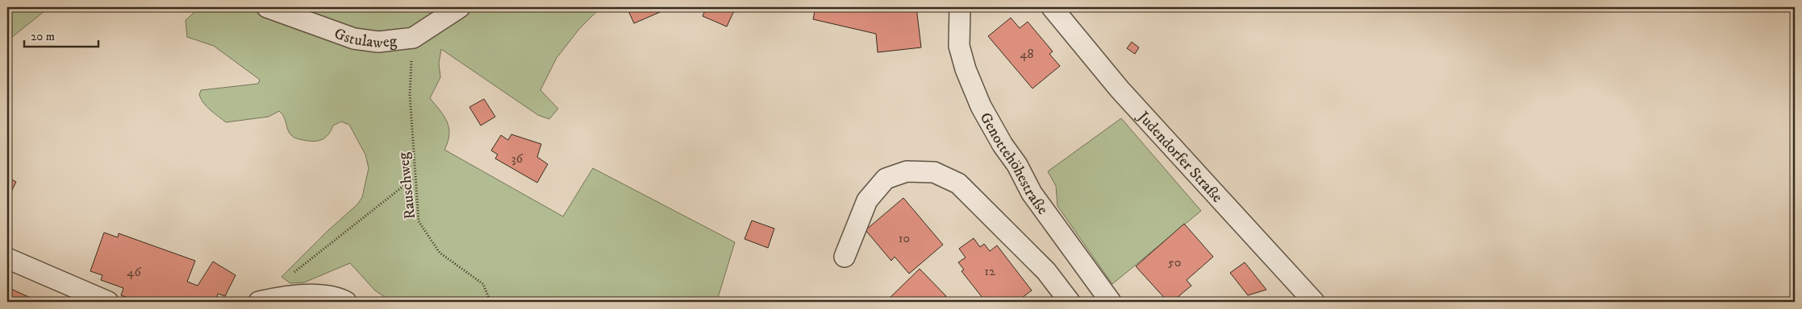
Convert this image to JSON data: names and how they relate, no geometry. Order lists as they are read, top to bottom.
{
  "streets": {
    "street": ["Gstulaweg", "Judendorfer Straße", "Genottehöhestraße"],
    "path": ["Rauschweg"]
  },
  "crossings": [
    ["Gstulaweg", "Rauschweg"]
  ],
  "house_numbers": [
    "48",
    "36",
    "10",
    "50",
    "12",
    "46"
  ],
  "scale_bar": "20 m"
}
